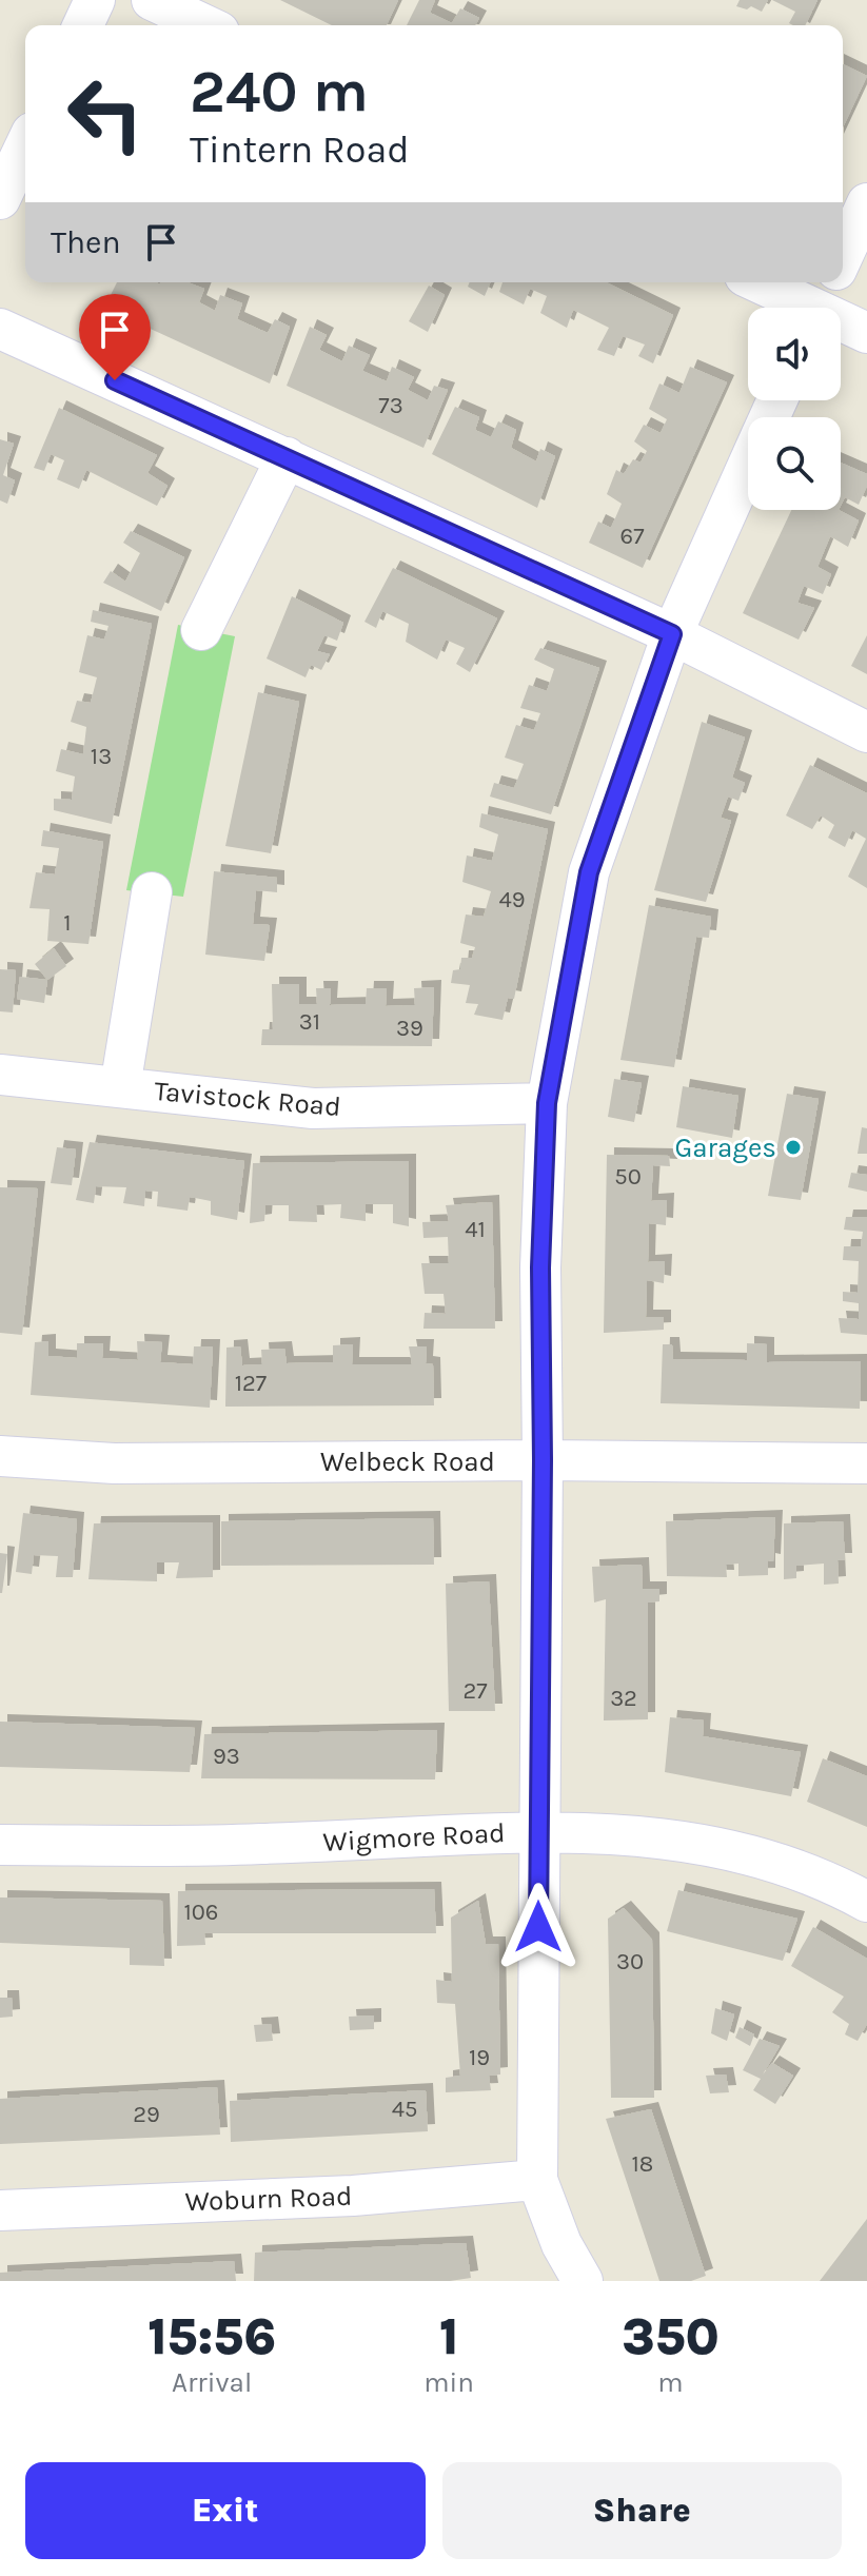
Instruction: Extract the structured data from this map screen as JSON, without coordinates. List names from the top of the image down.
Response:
{
  "streets": {
    "street": [
      "Tavistock Road",
      "Welbeck Road",
      "Wigmore Road",
      "Woburn Road"
    ]
  },
  "places": ["Garages"],
  "house_numbers": [
    "73",
    "67",
    "13",
    "49",
    "1",
    "31",
    "39",
    "50",
    "41",
    "127",
    "27",
    "32",
    "93",
    "106",
    "30",
    "19",
    "45",
    "29",
    "18"
  ],
  "page": {
    "turn": ["240 m", "Tintern Road"],
    "then": "Then",
    "eta": [
      "15:56",
      "Arrival",
      "1",
      "min",
      "350",
      "m"
    ],
    "buttons": ["Exit", "Share"]
  }
}
